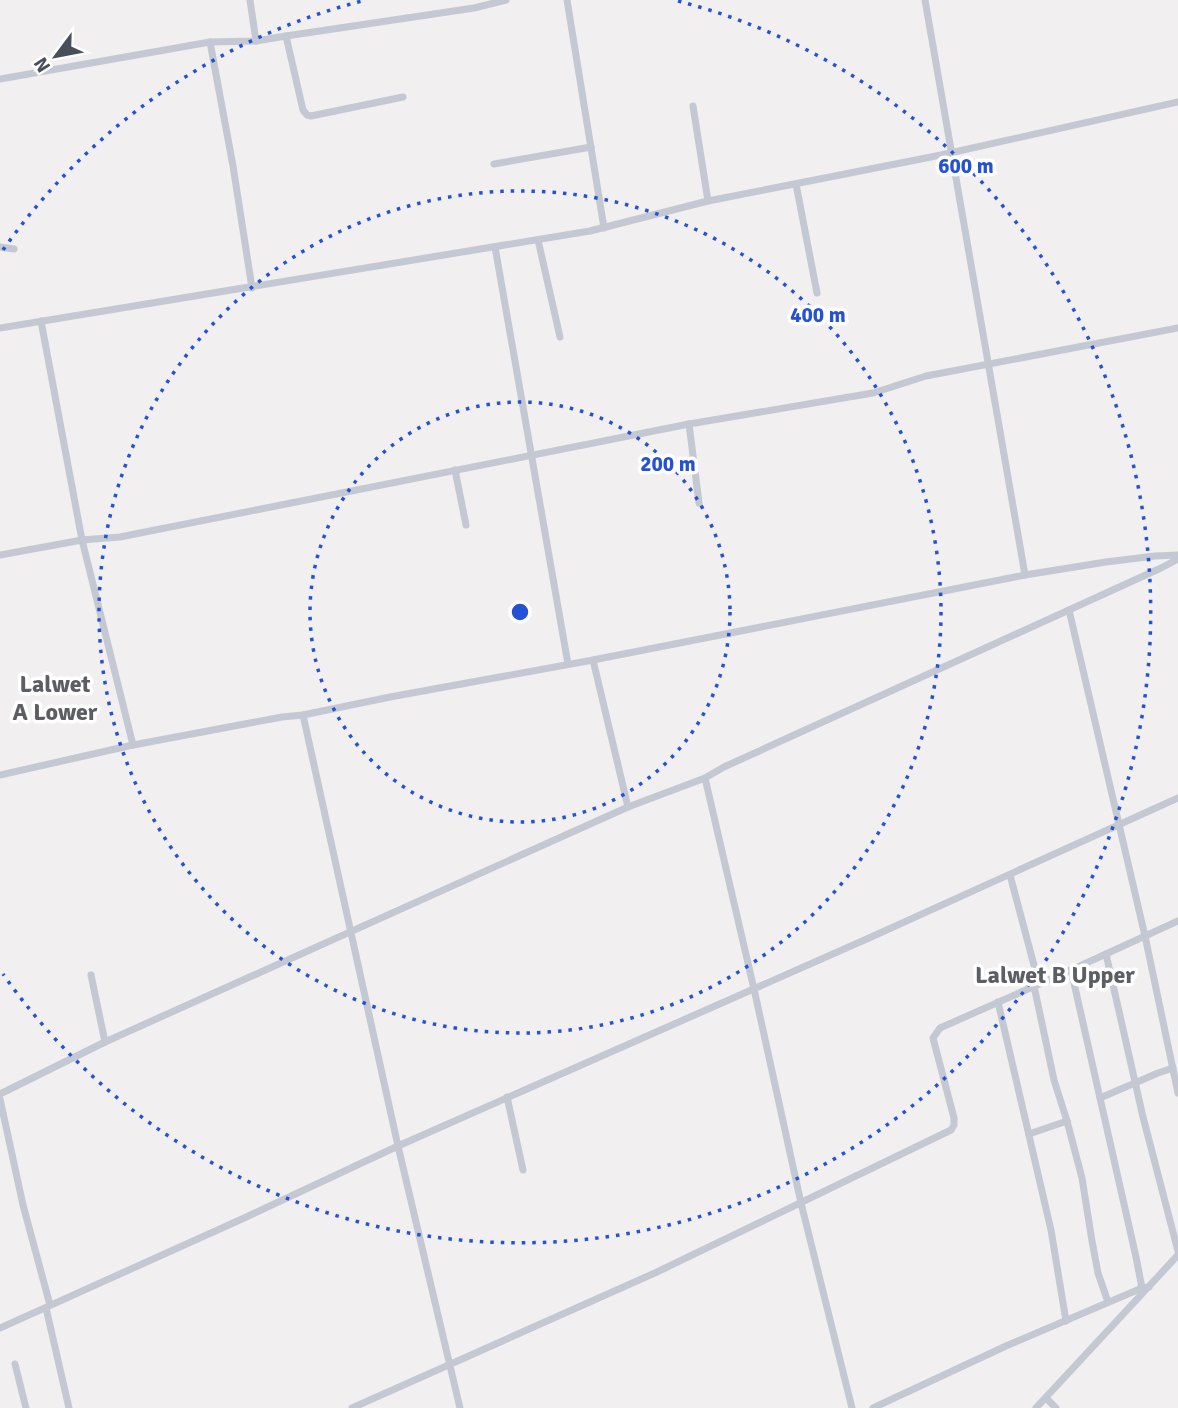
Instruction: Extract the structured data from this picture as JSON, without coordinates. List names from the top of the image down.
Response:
{
  "districts": ["Lalwet A Lower", "Lalwet B Upper"],
  "north": "bottom left",
  "rings": ["600 m", "400 m", "200 m"]
}
